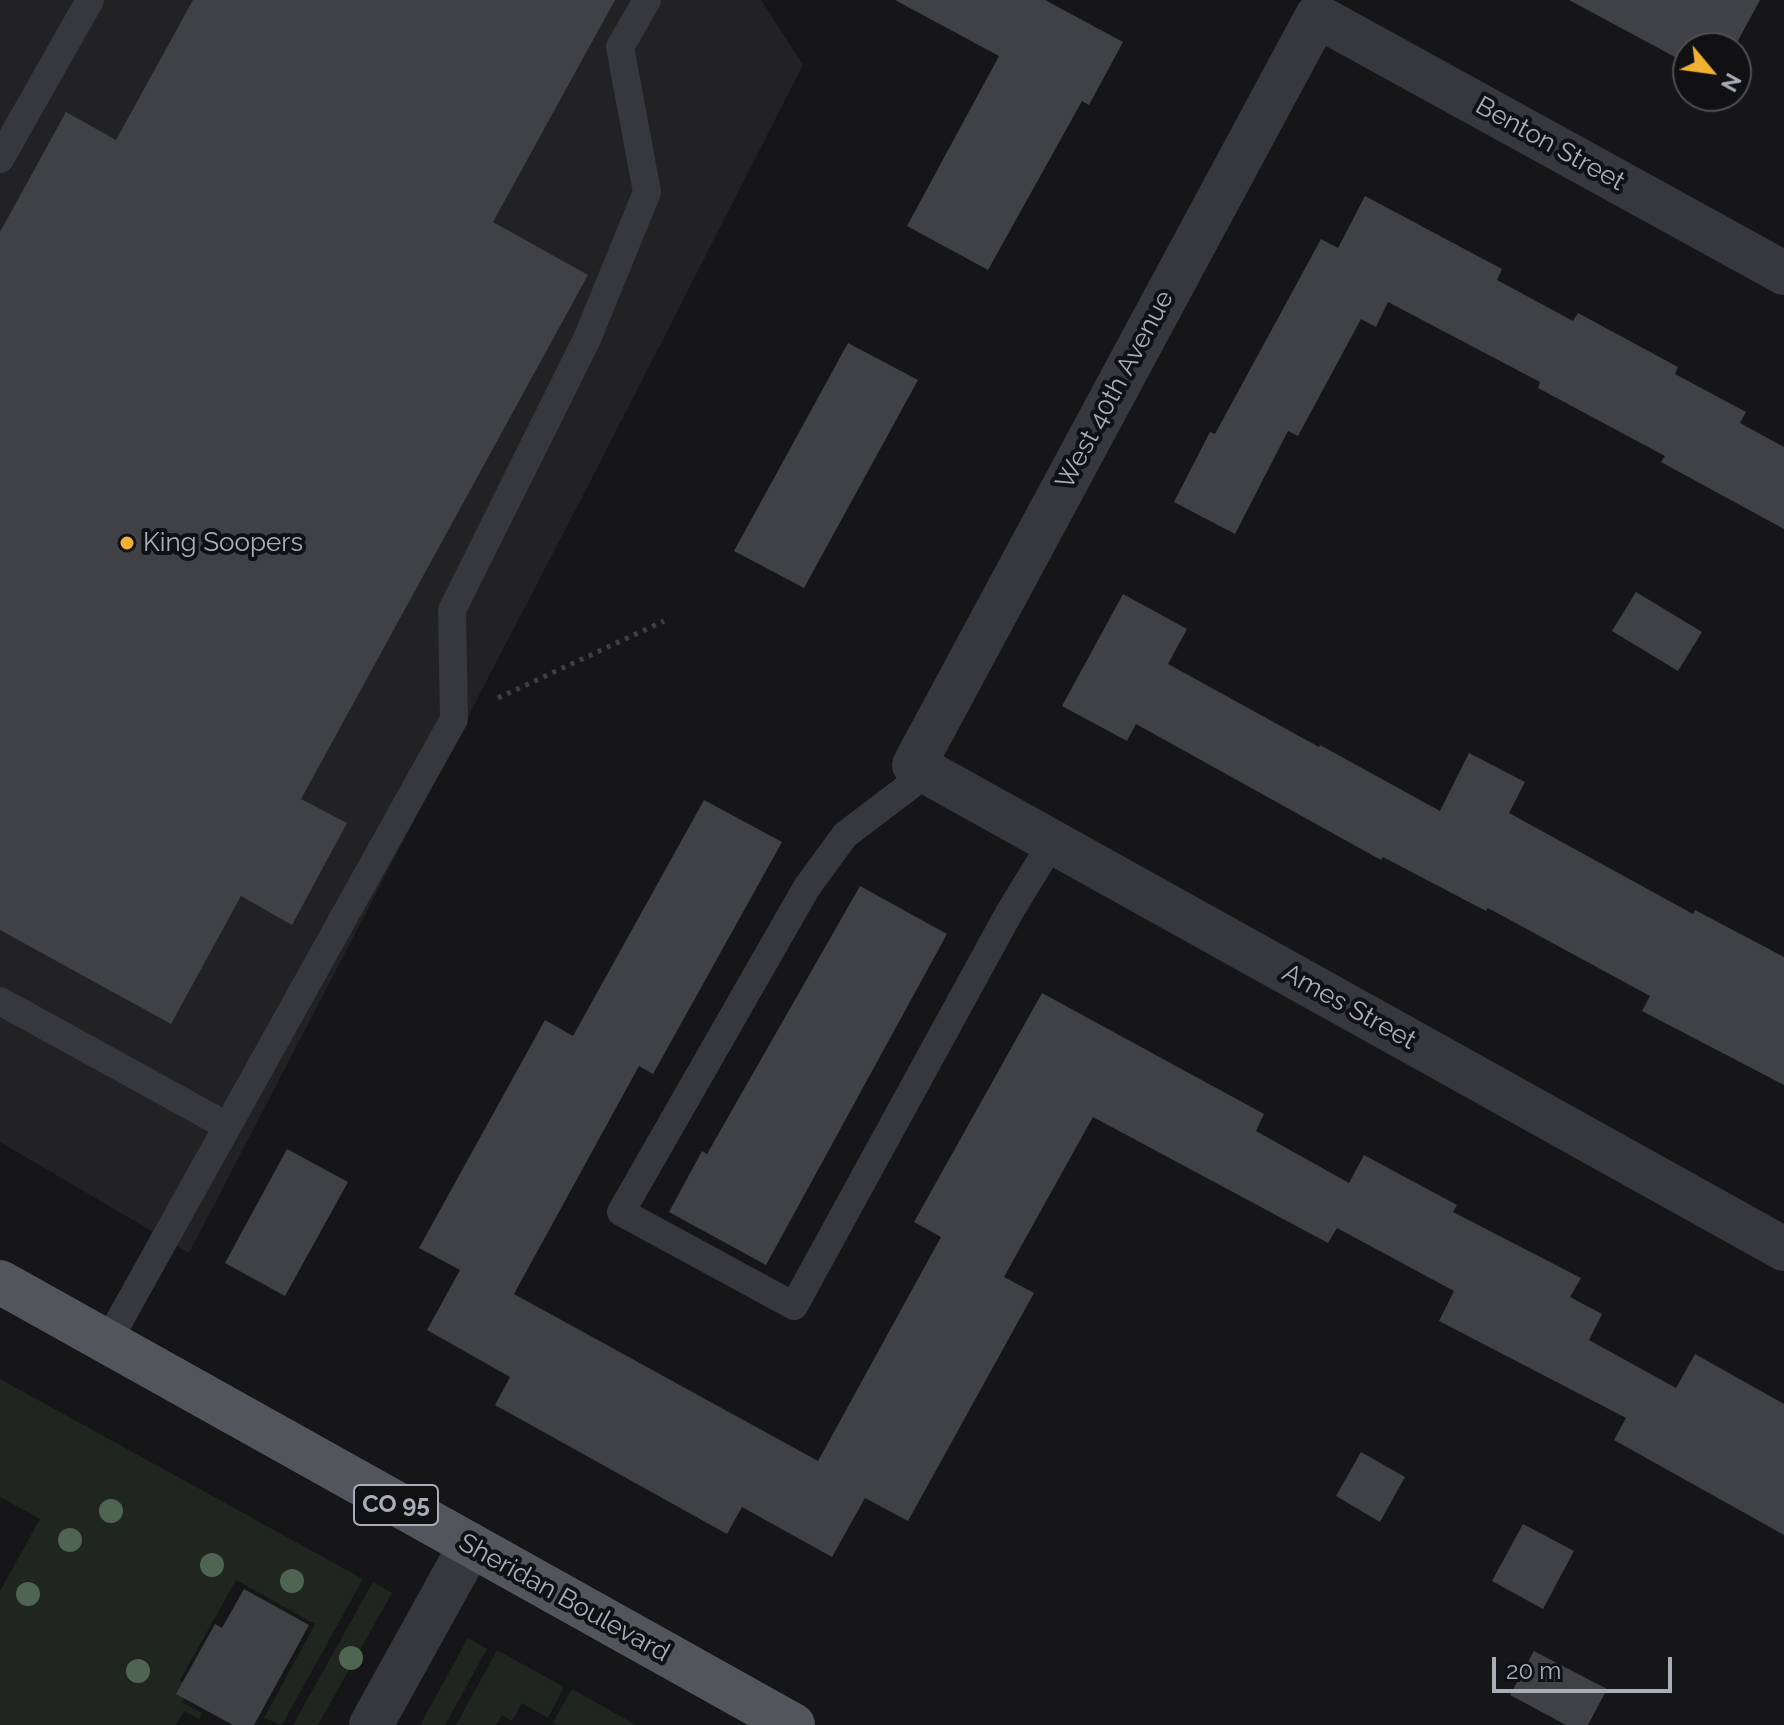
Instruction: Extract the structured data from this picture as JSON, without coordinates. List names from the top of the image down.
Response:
{
  "streets": {
    "main road": ["CO 95", "Sheridan Boulevard"],
    "street": ["Benton Street", "West 40th Avenue", "Ames Street"]
  },
  "crossings": [
    ["Benton Street", "West 40th Avenue"],
    ["West 40th Avenue", "Ames Street"]
  ],
  "places": ["King Soopers"],
  "scale_bar": "20 m",
  "north": "bottom right"
}
